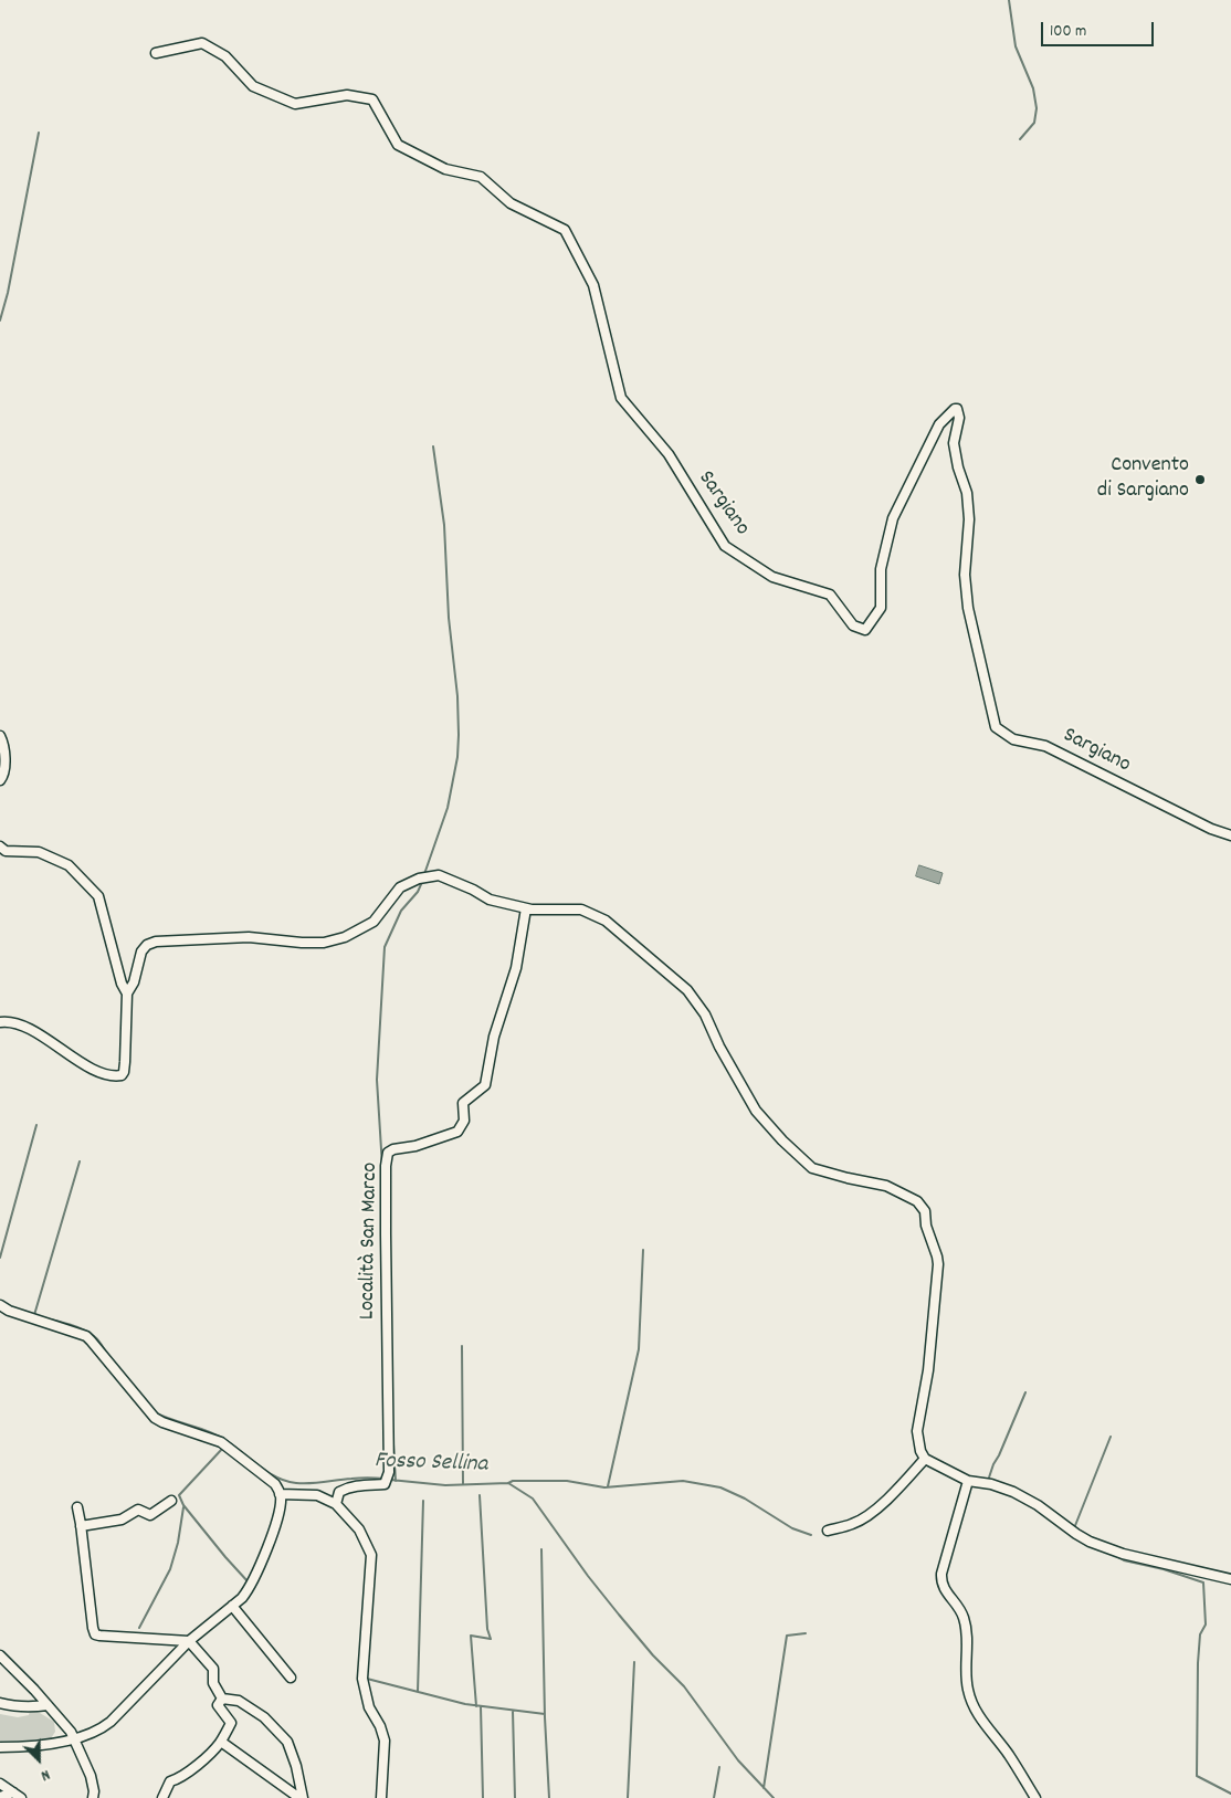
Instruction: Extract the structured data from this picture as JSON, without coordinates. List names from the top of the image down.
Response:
{
  "streets": {
    "street": ["Sargiano", "Località San Marco"]
  },
  "water": ["Fosso Sellina"],
  "places": ["Convento di Sargiano"],
  "scale_bar": "100 m",
  "north": "bottom right"
}
